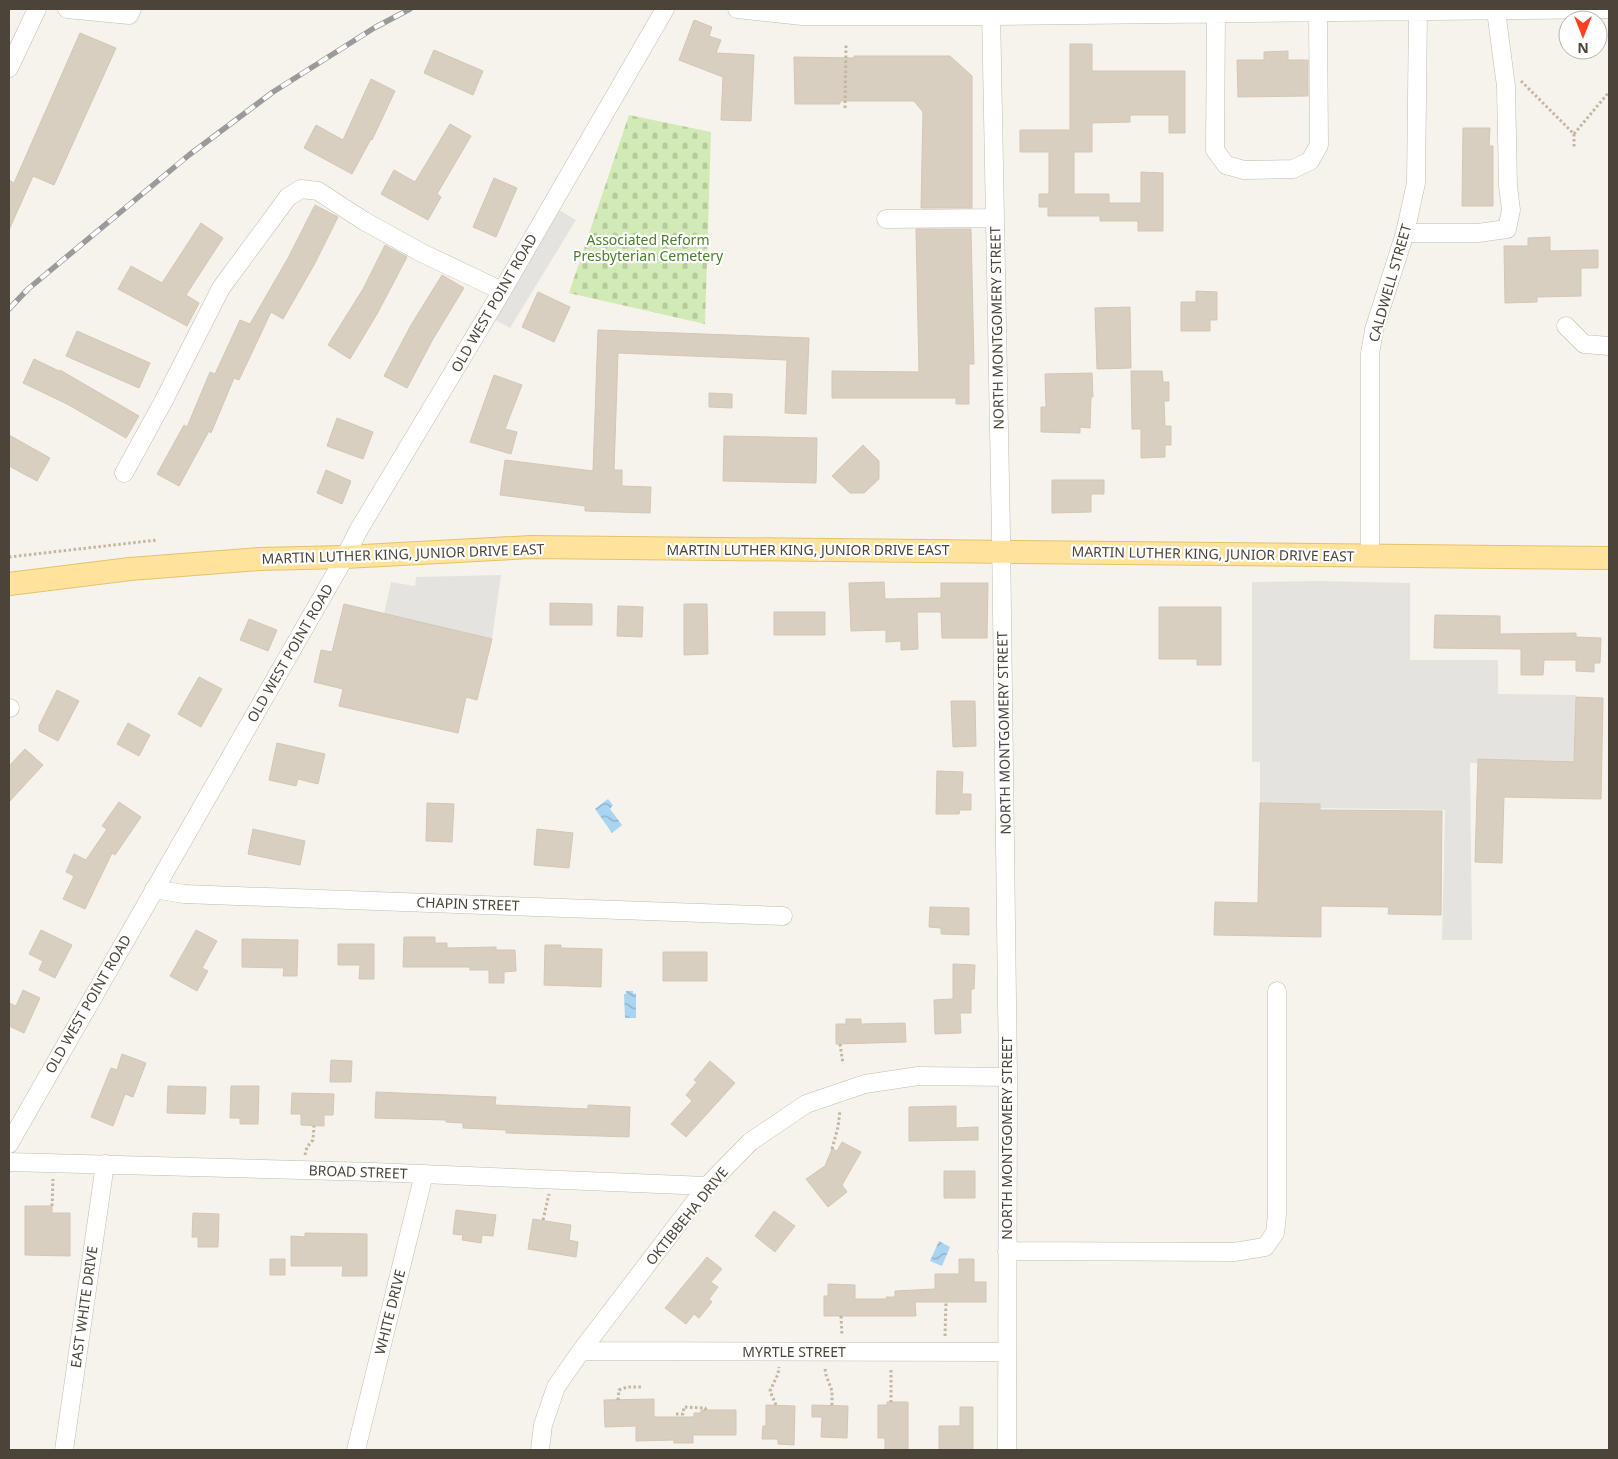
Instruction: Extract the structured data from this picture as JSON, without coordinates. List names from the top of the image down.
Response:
{
  "streets": {
    "main road": ["MARTIN LUTHER KING, JUNIOR DRIVE EAST"],
    "street": [
      "CALDWELL STREET",
      "OLD WEST POINT ROAD",
      "NORTH MONTGOMERY STREET",
      "CHAPIN STREET",
      "BROAD STREET",
      "OKTIBBEHA DRIVE",
      "EAST WHITE DRIVE",
      "WHITE DRIVE",
      "MYRTLE STREET"
    ]
  },
  "crossings": [
    ["CALDWELL STREET", "MARTIN LUTHER KING, JUNIOR DRIVE EAST"],
    ["OLD WEST POINT ROAD", "MARTIN LUTHER KING, JUNIOR DRIVE EAST"],
    ["OLD WEST POINT ROAD", "CHAPIN STREET"],
    ["NORTH MONTGOMERY STREET", "MARTIN LUTHER KING, JUNIOR DRIVE EAST"],
    ["NORTH MONTGOMERY STREET", "OKTIBBEHA DRIVE"],
    ["NORTH MONTGOMERY STREET", "MYRTLE STREET"],
    ["BROAD STREET", "OKTIBBEHA DRIVE"],
    ["BROAD STREET", "EAST WHITE DRIVE"],
    ["BROAD STREET", "WHITE DRIVE"],
    ["OKTIBBEHA DRIVE", "MYRTLE STREET"]
  ],
  "parks": ["Associated Reform Presbyterian Cemetery"],
  "north": "bottom"
}
